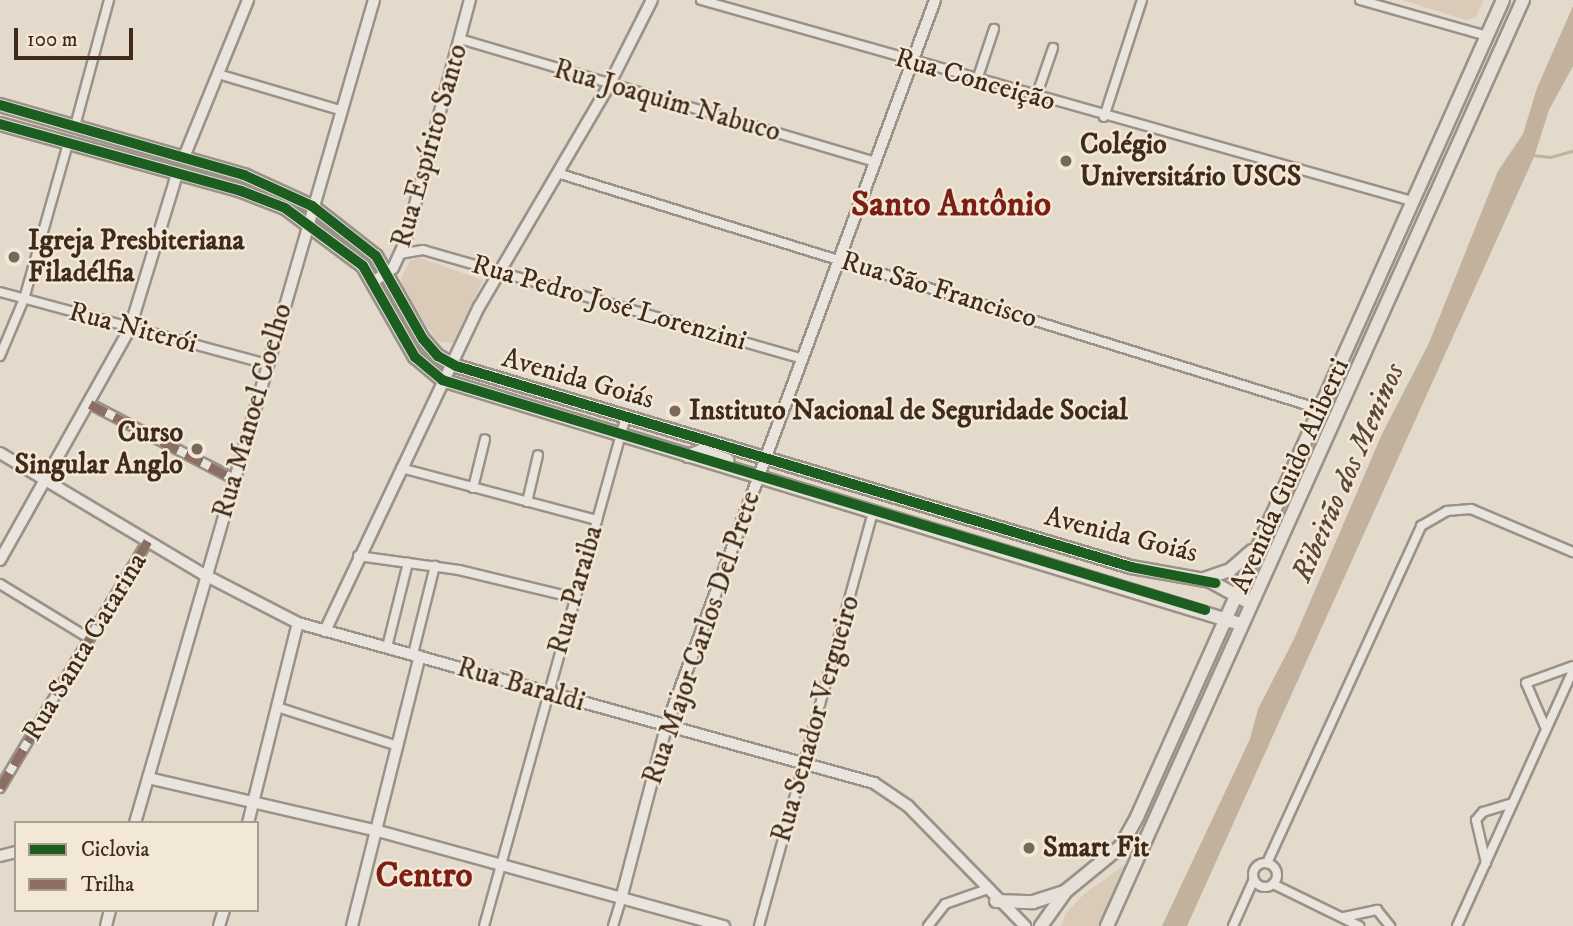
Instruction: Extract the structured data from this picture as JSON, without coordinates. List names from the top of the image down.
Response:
{
  "streets": {
    "main road": ["Avenida Goiás", "Avenida Guido Aliberti"],
    "street": [
      "Rua Conceição",
      "Rua Joaquim Nabuco",
      "Rua Espírito Santo",
      "Rua São Francisco",
      "Rua Pedro José Lorenzini",
      "Rua Niterói",
      "Rua Manoel Coelho",
      "Rua Paraiba",
      "Rua Major Carlos Del Prete",
      "Rua Santa Catarina",
      "Rua Baraldi",
      "Rua Senador Vergueiro"
    ]
  },
  "crossings": [
    ["Rua Conceição", "Avenida Guido Aliberti"],
    ["Rua Conceição", "Rua Major Carlos Del Prete"],
    ["Rua Joaquim Nabuco", "Rua Espírito Santo"],
    ["Rua Joaquim Nabuco", "Rua Major Carlos Del Prete"],
    ["Rua Espírito Santo", "Avenida Goiás"],
    ["Rua São Francisco", "Avenida Guido Aliberti"],
    ["Rua São Francisco", "Rua Major Carlos Del Prete"],
    ["Rua Pedro José Lorenzini", "Rua Major Carlos Del Prete"],
    ["Rua Niterói", "Rua Manoel Coelho"],
    ["Avenida Goiás", "Rua Manoel Coelho"],
    ["Avenida Goiás", "Avenida Guido Aliberti"],
    ["Avenida Goiás", "Rua Paraiba"],
    ["Avenida Goiás", "Rua Major Carlos Del Prete"],
    ["Avenida Goiás", "Rua Senador Vergueiro"],
    ["Rua Manoel Coelho", "Rua Baraldi"],
    ["Rua Paraiba", "Rua Baraldi"],
    ["Rua Major Carlos Del Prete", "Rua Baraldi"],
    ["Rua Santa Catarina", "Rua Baraldi"],
    ["Rua Baraldi", "Rua Senador Vergueiro"]
  ],
  "districts": ["Santo Antônio", "Centro"],
  "water": ["Ribeirão dos Meninos"],
  "places": [
    "Colégio Universitário USCS",
    "Igreja Presbiteriana Filadélfia",
    "Instituto Nacional de Seguridade Social",
    "Curso Singular Anglo",
    "Smart Fit"
  ],
  "legend": ["Ciclovia", "Trilha"],
  "scale_bar": "100 m"
}
